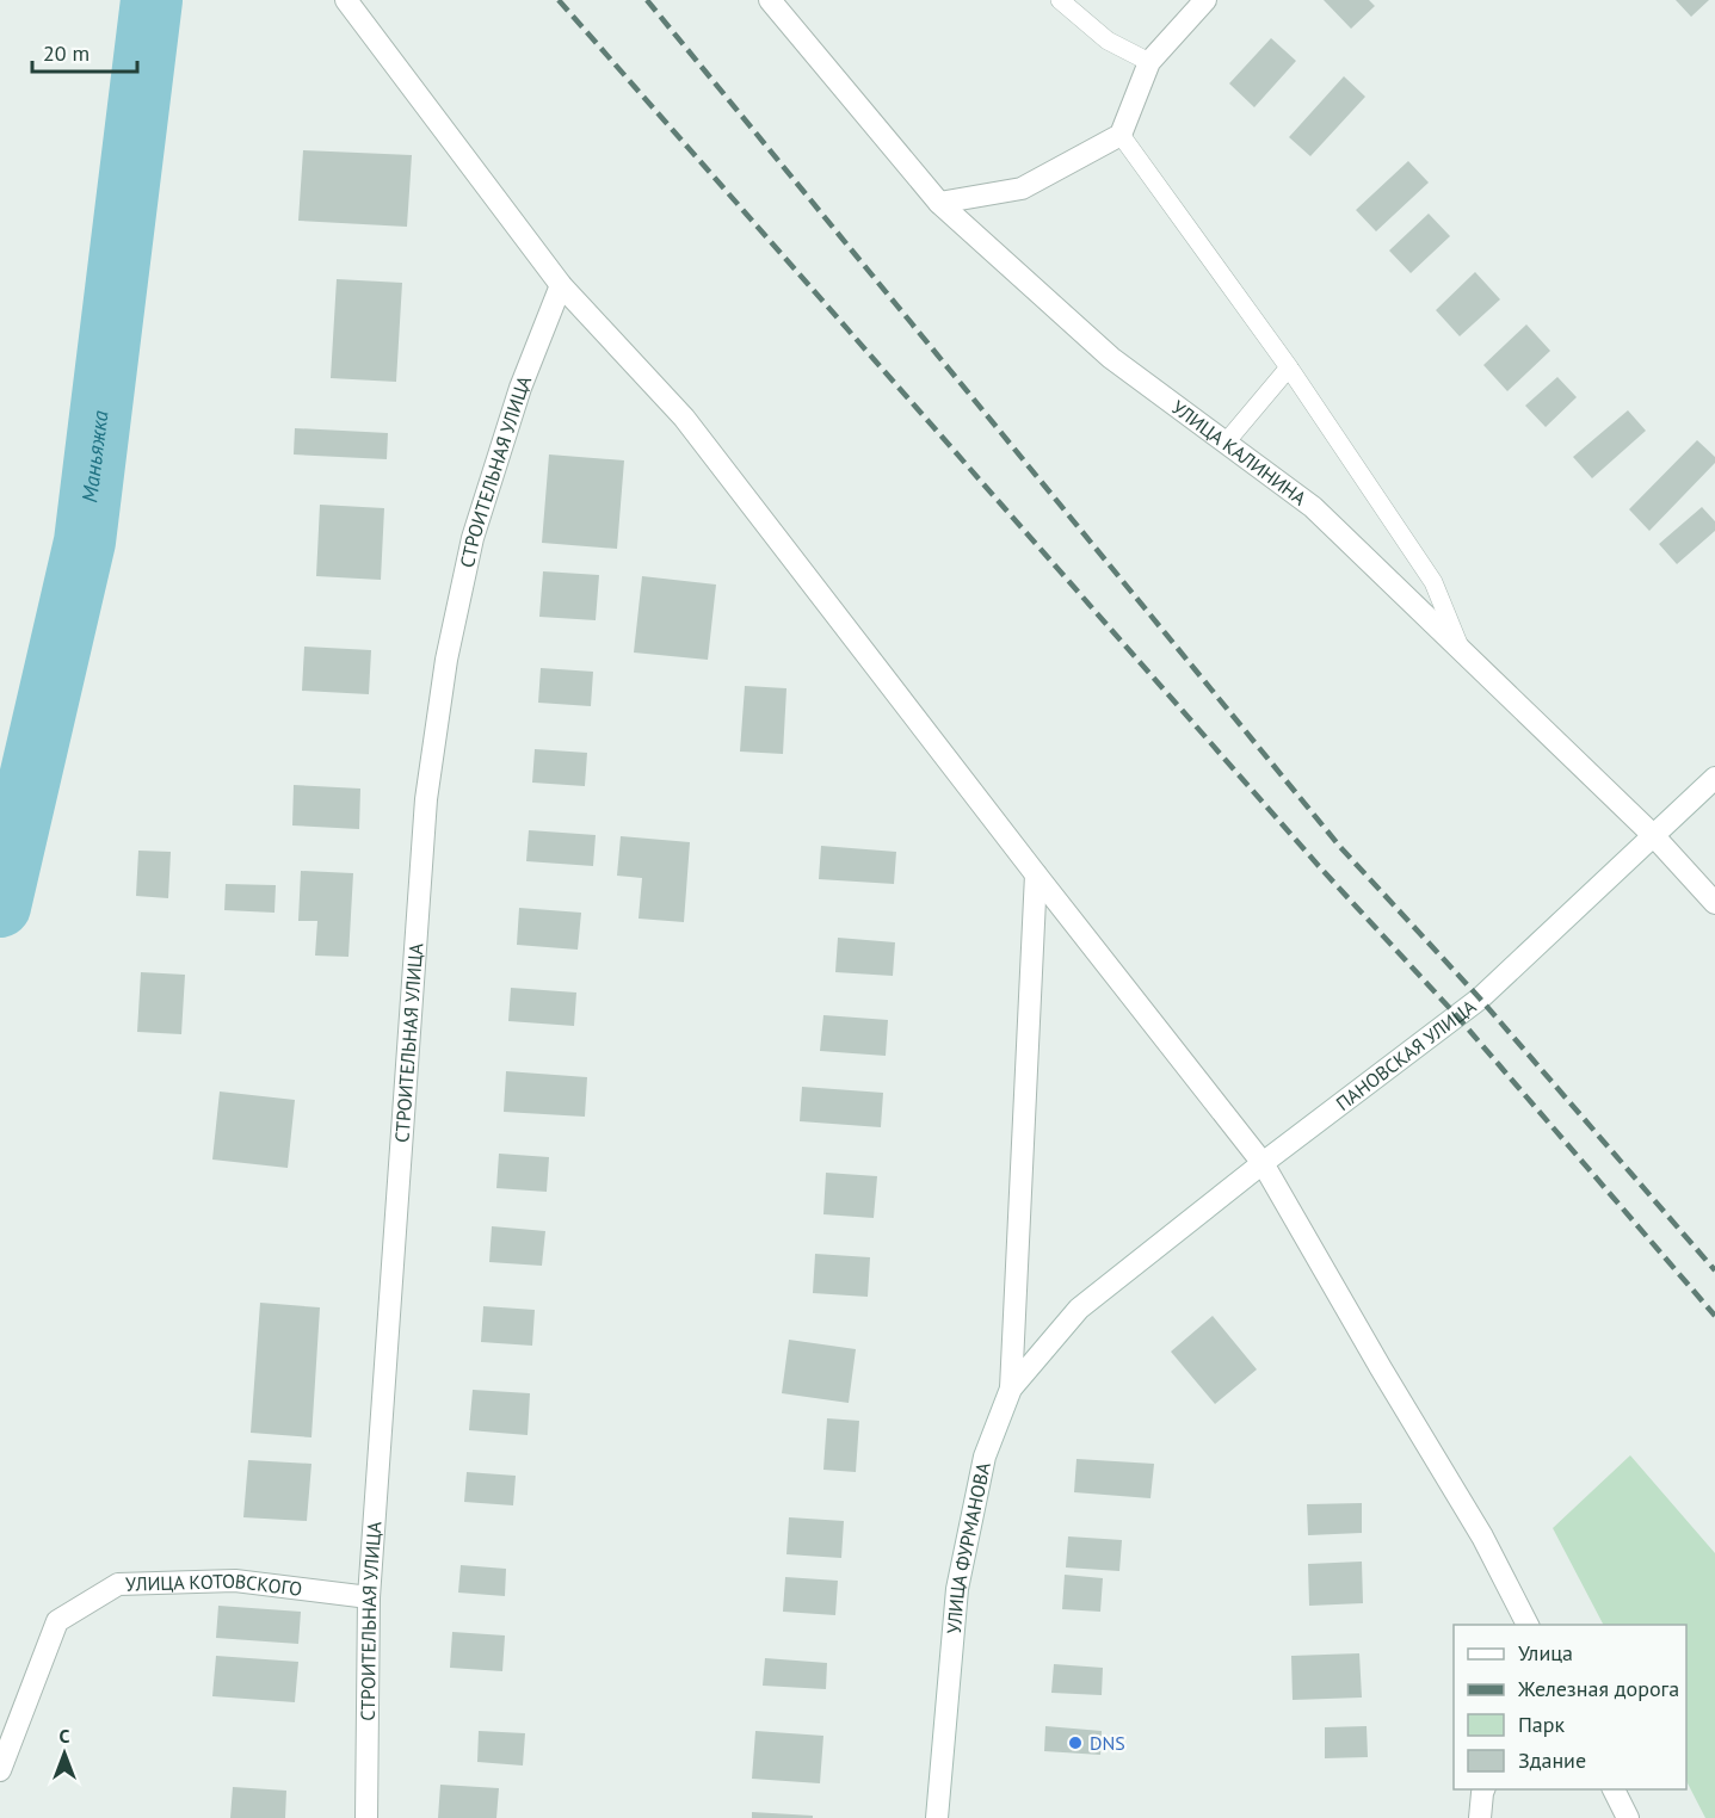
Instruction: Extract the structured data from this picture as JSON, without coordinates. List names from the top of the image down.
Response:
{
  "streets": {
    "street": [
      "УЛИЦА КАЛИНИНА",
      "СТРОИТЕЛЬНАЯ УЛИЦА",
      "ПАНОВСКАЯ УЛИЦА",
      "УЛИЦА ФУРМАНОВА",
      "УЛИЦА КОТОВСКОГО"
    ]
  },
  "crossings": [
    ["УЛИЦА КАЛИНИНА", "ПАНОВСКАЯ УЛИЦА"],
    ["СТРОИТЕЛЬНАЯ УЛИЦА", "УЛИЦА КОТОВСКОГО"],
    ["ПАНОВСКАЯ УЛИЦА", "УЛИЦА ФУРМАНОВА"]
  ],
  "water": ["Маньяжка"],
  "places": ["DNS"],
  "legend": [
    "Улица",
    "Железная дорога",
    "Парк",
    "Здание"
  ],
  "scale_bar": "20 m",
  "north": "top"
}
